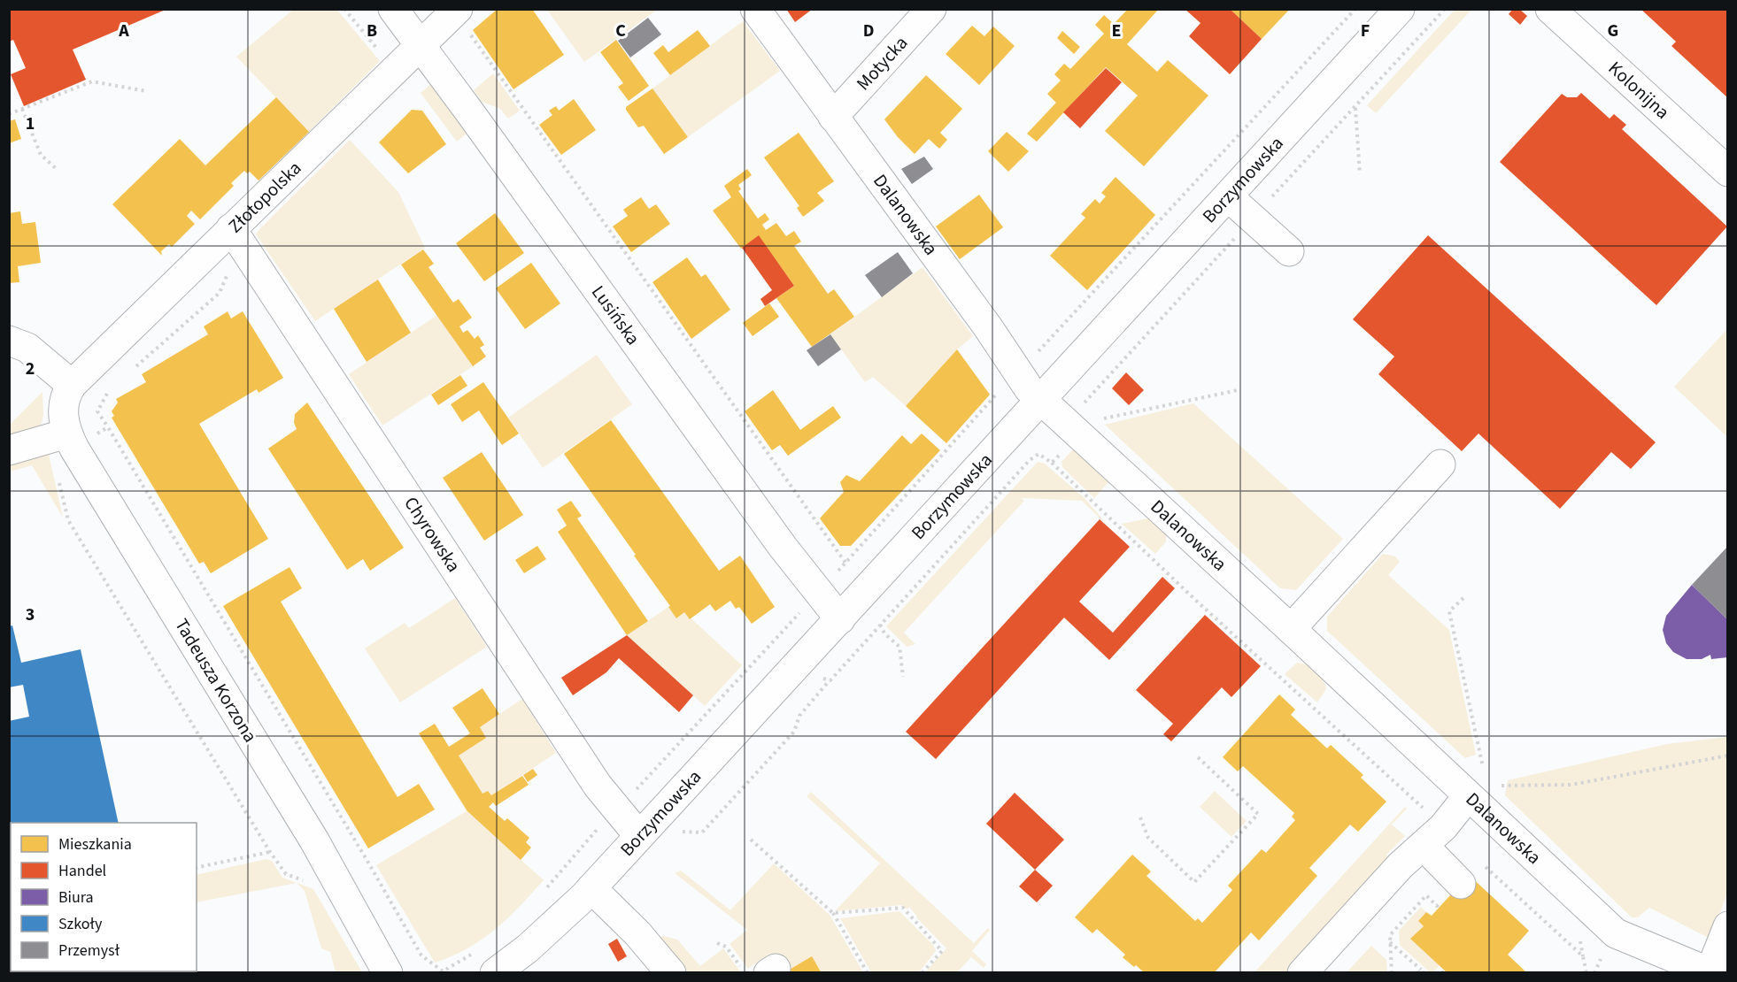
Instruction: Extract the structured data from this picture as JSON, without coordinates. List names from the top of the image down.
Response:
{
  "streets": {
    "street": [
      "Motycka",
      "Kolonijna",
      "Borzymowska",
      "Złotopolska",
      "Dalanowska",
      "Lusińska",
      "Chyrowska",
      "Tadeusza Korzona"
    ]
  },
  "crossings": [
    ["Motycka", "Dalanowska"],
    ["Borzymowska", "Dalanowska"],
    ["Borzymowska", "Lusińska"],
    ["Borzymowska", "Chyrowska"],
    ["Złotopolska", "Lusińska"],
    ["Złotopolska", "Chyrowska"],
    ["Złotopolska", "Tadeusza Korzona"]
  ],
  "legend": [
    "Mieszkania",
    "Handel",
    "Biura",
    "Szkoły",
    "Przemysł"
  ],
  "grid": {
    "columns": [
      "A",
      "B",
      "C",
      "D",
      "E",
      "F",
      "G"
    ],
    "rows": ["1", "2", "3"]
  }
}
